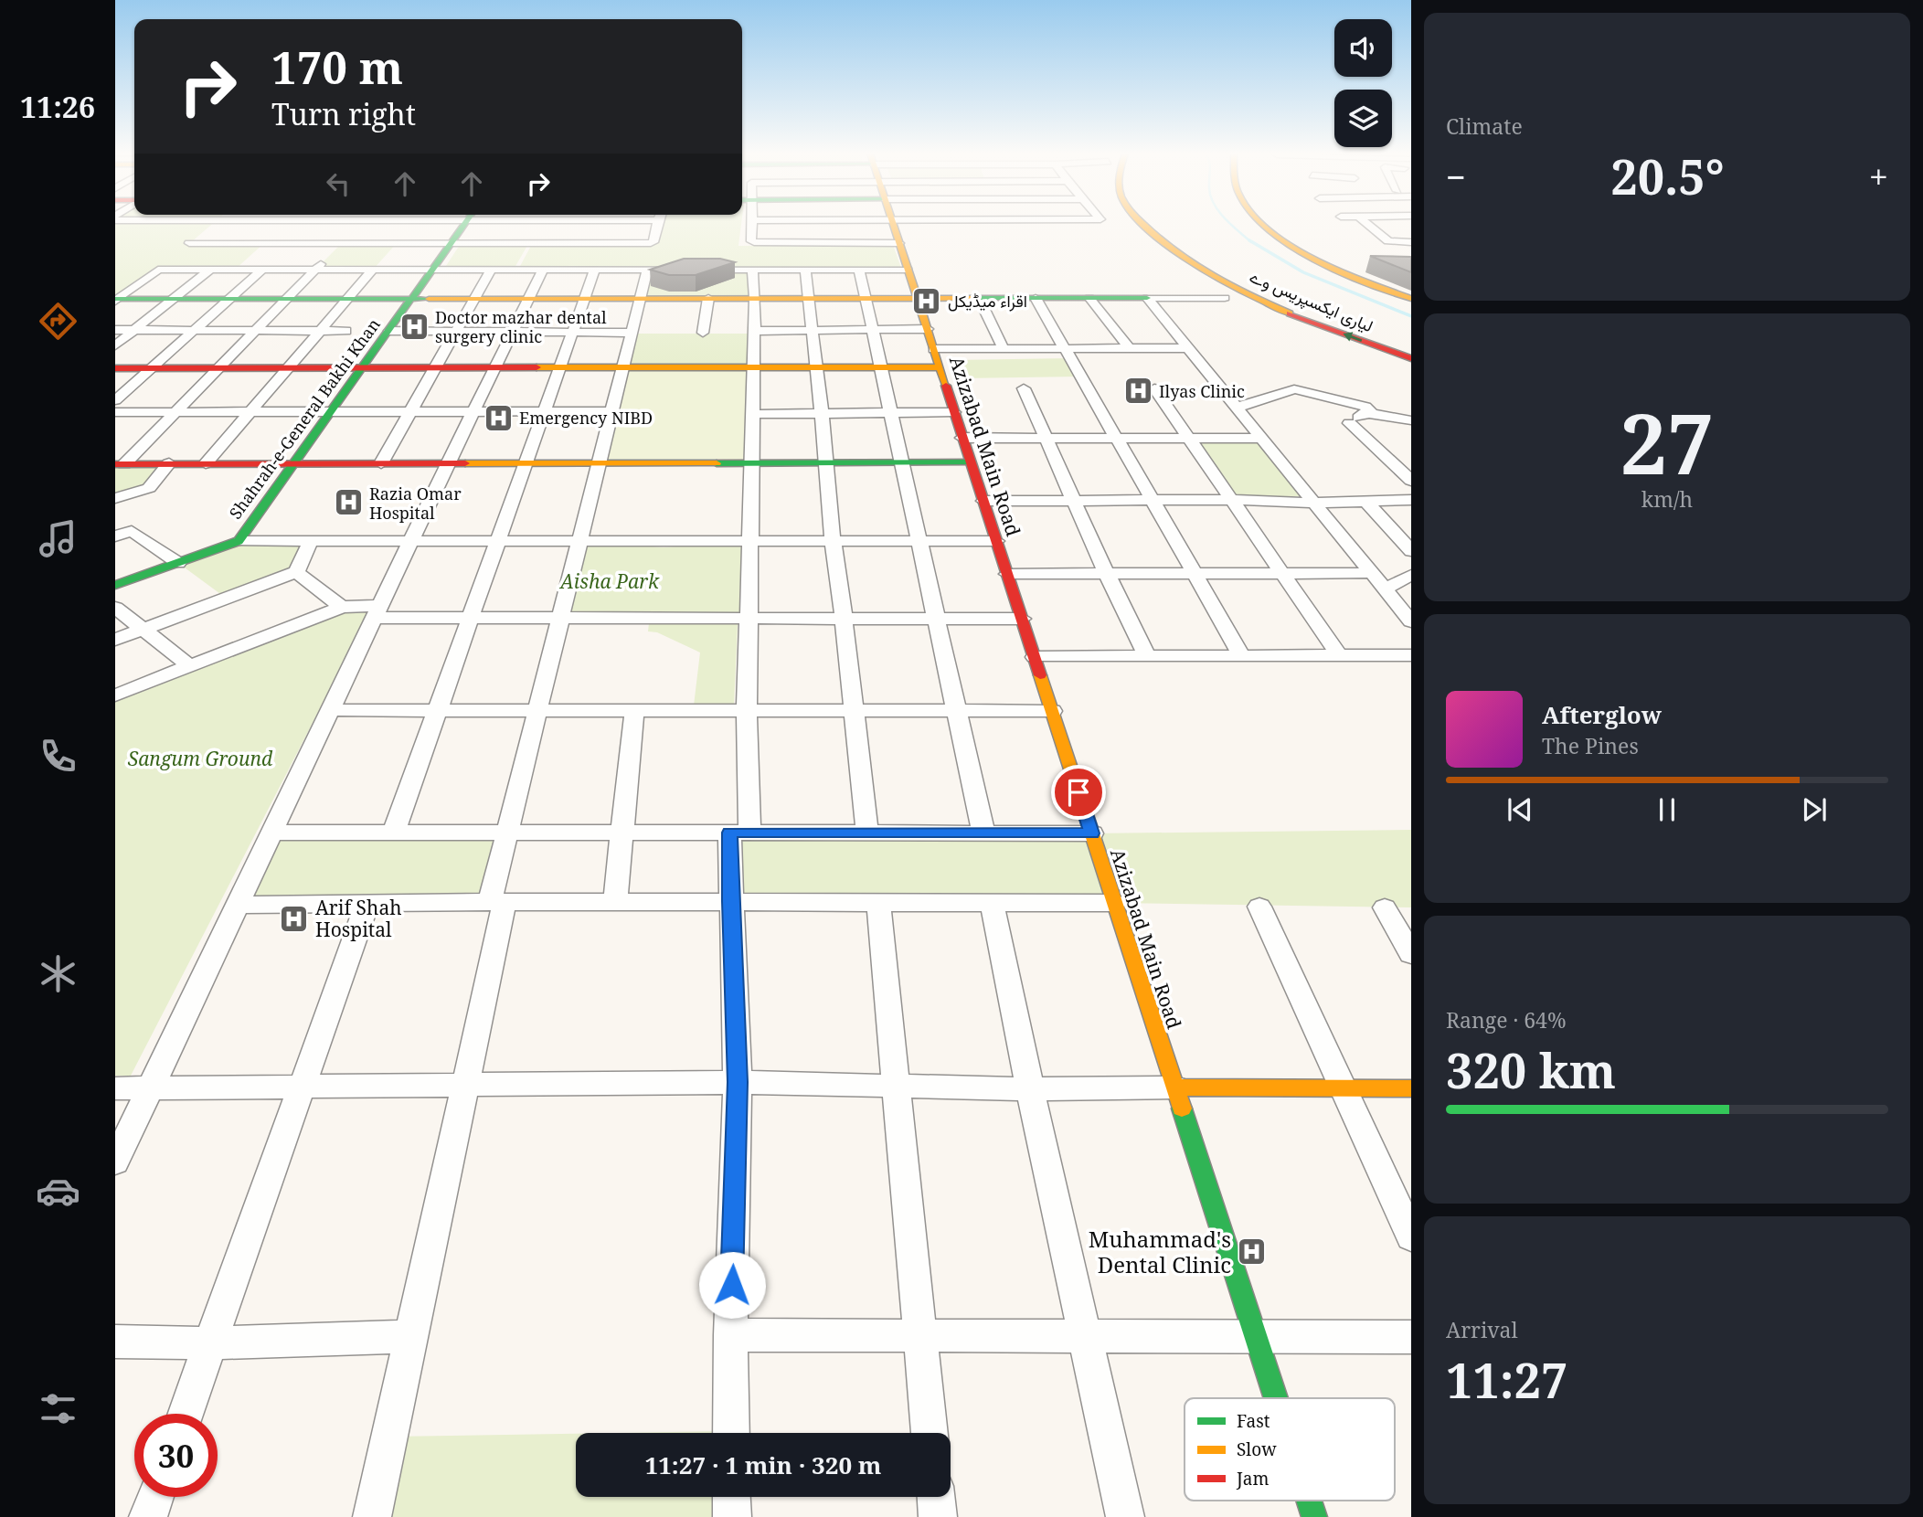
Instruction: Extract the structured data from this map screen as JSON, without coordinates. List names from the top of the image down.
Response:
{
  "streets": {
    "main road": ["لیاری ایکسپریس وے", "Shahrah-e-General Bakhi Khan", "Azizabad Main Road"]
  },
  "parks": ["Aisha Park", "Sangum Ground"],
  "places": {
    "hospital": [
      "اقراء میڈیکل",
      "Doctor mazhar dental surgery clinic",
      "Ilyas Clinic",
      "Emergency NIBD",
      "Razia Omar Hospital",
      "Arif Shah Hospital",
      "Muhammad's Dental Clinic"
    ]
  },
  "legend": ["Fast", "Slow", "Jam"],
  "page": {
    "tabs": "11:26",
    "tile": [
      "Climate",
      ["27", "km/h"],
      ["Range · 64%", "320 km"],
      ["Arrival", "11:27"]
    ],
    "turn": ["170 m", "Turn right"],
    "heat": ["−", "20.5°", "+"],
    "song": ["Afterglow", "The Pines"],
    "limit": "30",
    "trip": "11:27 · 1 min · 320 m"
  }
}
